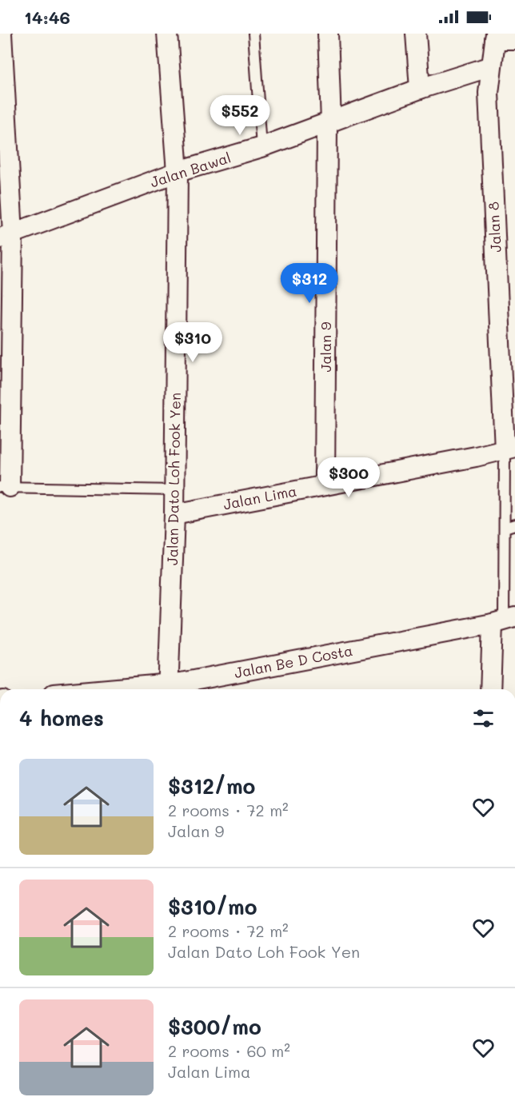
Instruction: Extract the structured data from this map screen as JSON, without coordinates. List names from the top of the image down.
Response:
{
  "streets": {
    "street": [
      "Jalan Bawal",
      "Jalan 8",
      "Jalan 9",
      "Jalan Dato Loh Fook Yen",
      "Jalan Lima",
      "Jalan Be D Costa"
    ]
  },
  "crossings": [
    ["Jalan Bawal", "Jalan 8"],
    ["Jalan Bawal", "Jalan 9"],
    ["Jalan Bawal", "Jalan Dato Loh Fook Yen"],
    ["Jalan 8", "Jalan Lima"],
    ["Jalan 9", "Jalan Lima"],
    ["Jalan Dato Loh Fook Yen", "Jalan Lima"],
    ["Jalan Dato Loh Fook Yen", "Jalan Be D Costa"]
  ],
  "page": {
    "status": "14:46",
    "price": [
      "$552",
      "$312",
      "$310",
      "$300"
    ],
    "heading": "4 homes",
    "list": [
      {
        "name": "$312/mo",
        "note": "2 rooms · 72 m² · Jalan 9"
      },
      {
        "name": "$310/mo",
        "note": "2 rooms · 72 m² · Jalan Dato Loh Fook Yen"
      },
      {
        "name": "$300/mo",
        "note": "2 rooms · 60 m² · Jalan Lima"
      }
    ]
  }
}
